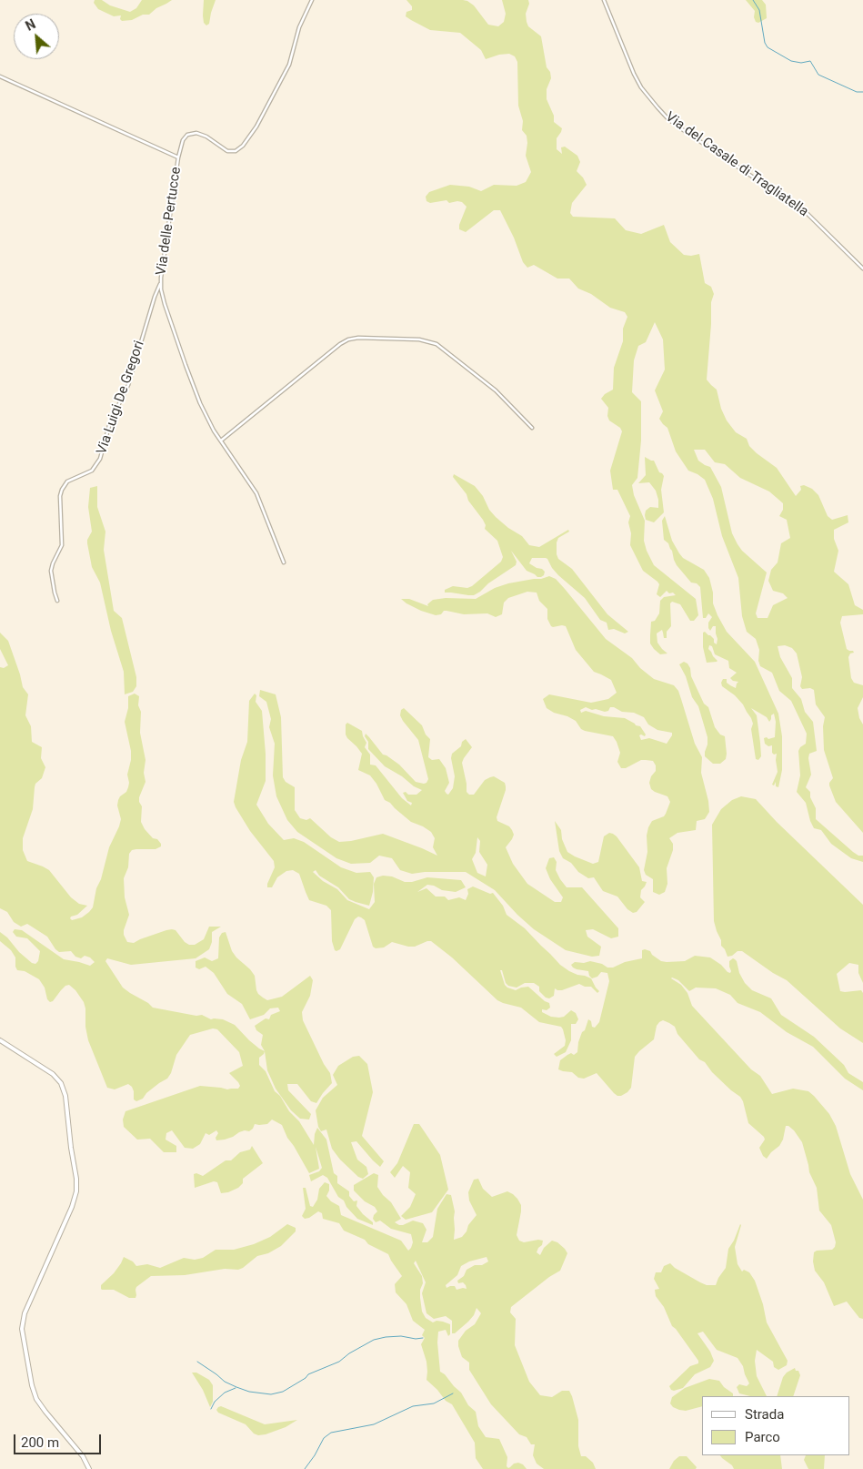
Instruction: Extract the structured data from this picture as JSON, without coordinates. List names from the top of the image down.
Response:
{
  "streets": {
    "street": ["Via del Casale di Tragliatella", "Via delle Pertucce", "Via Luigi De Gregori"]
  },
  "crossings": [
    ["Via delle Pertucce", "Via Luigi De Gregori"]
  ],
  "legend": ["Strada", "Parco"],
  "scale_bar": "200 m",
  "north": "top left"
}
